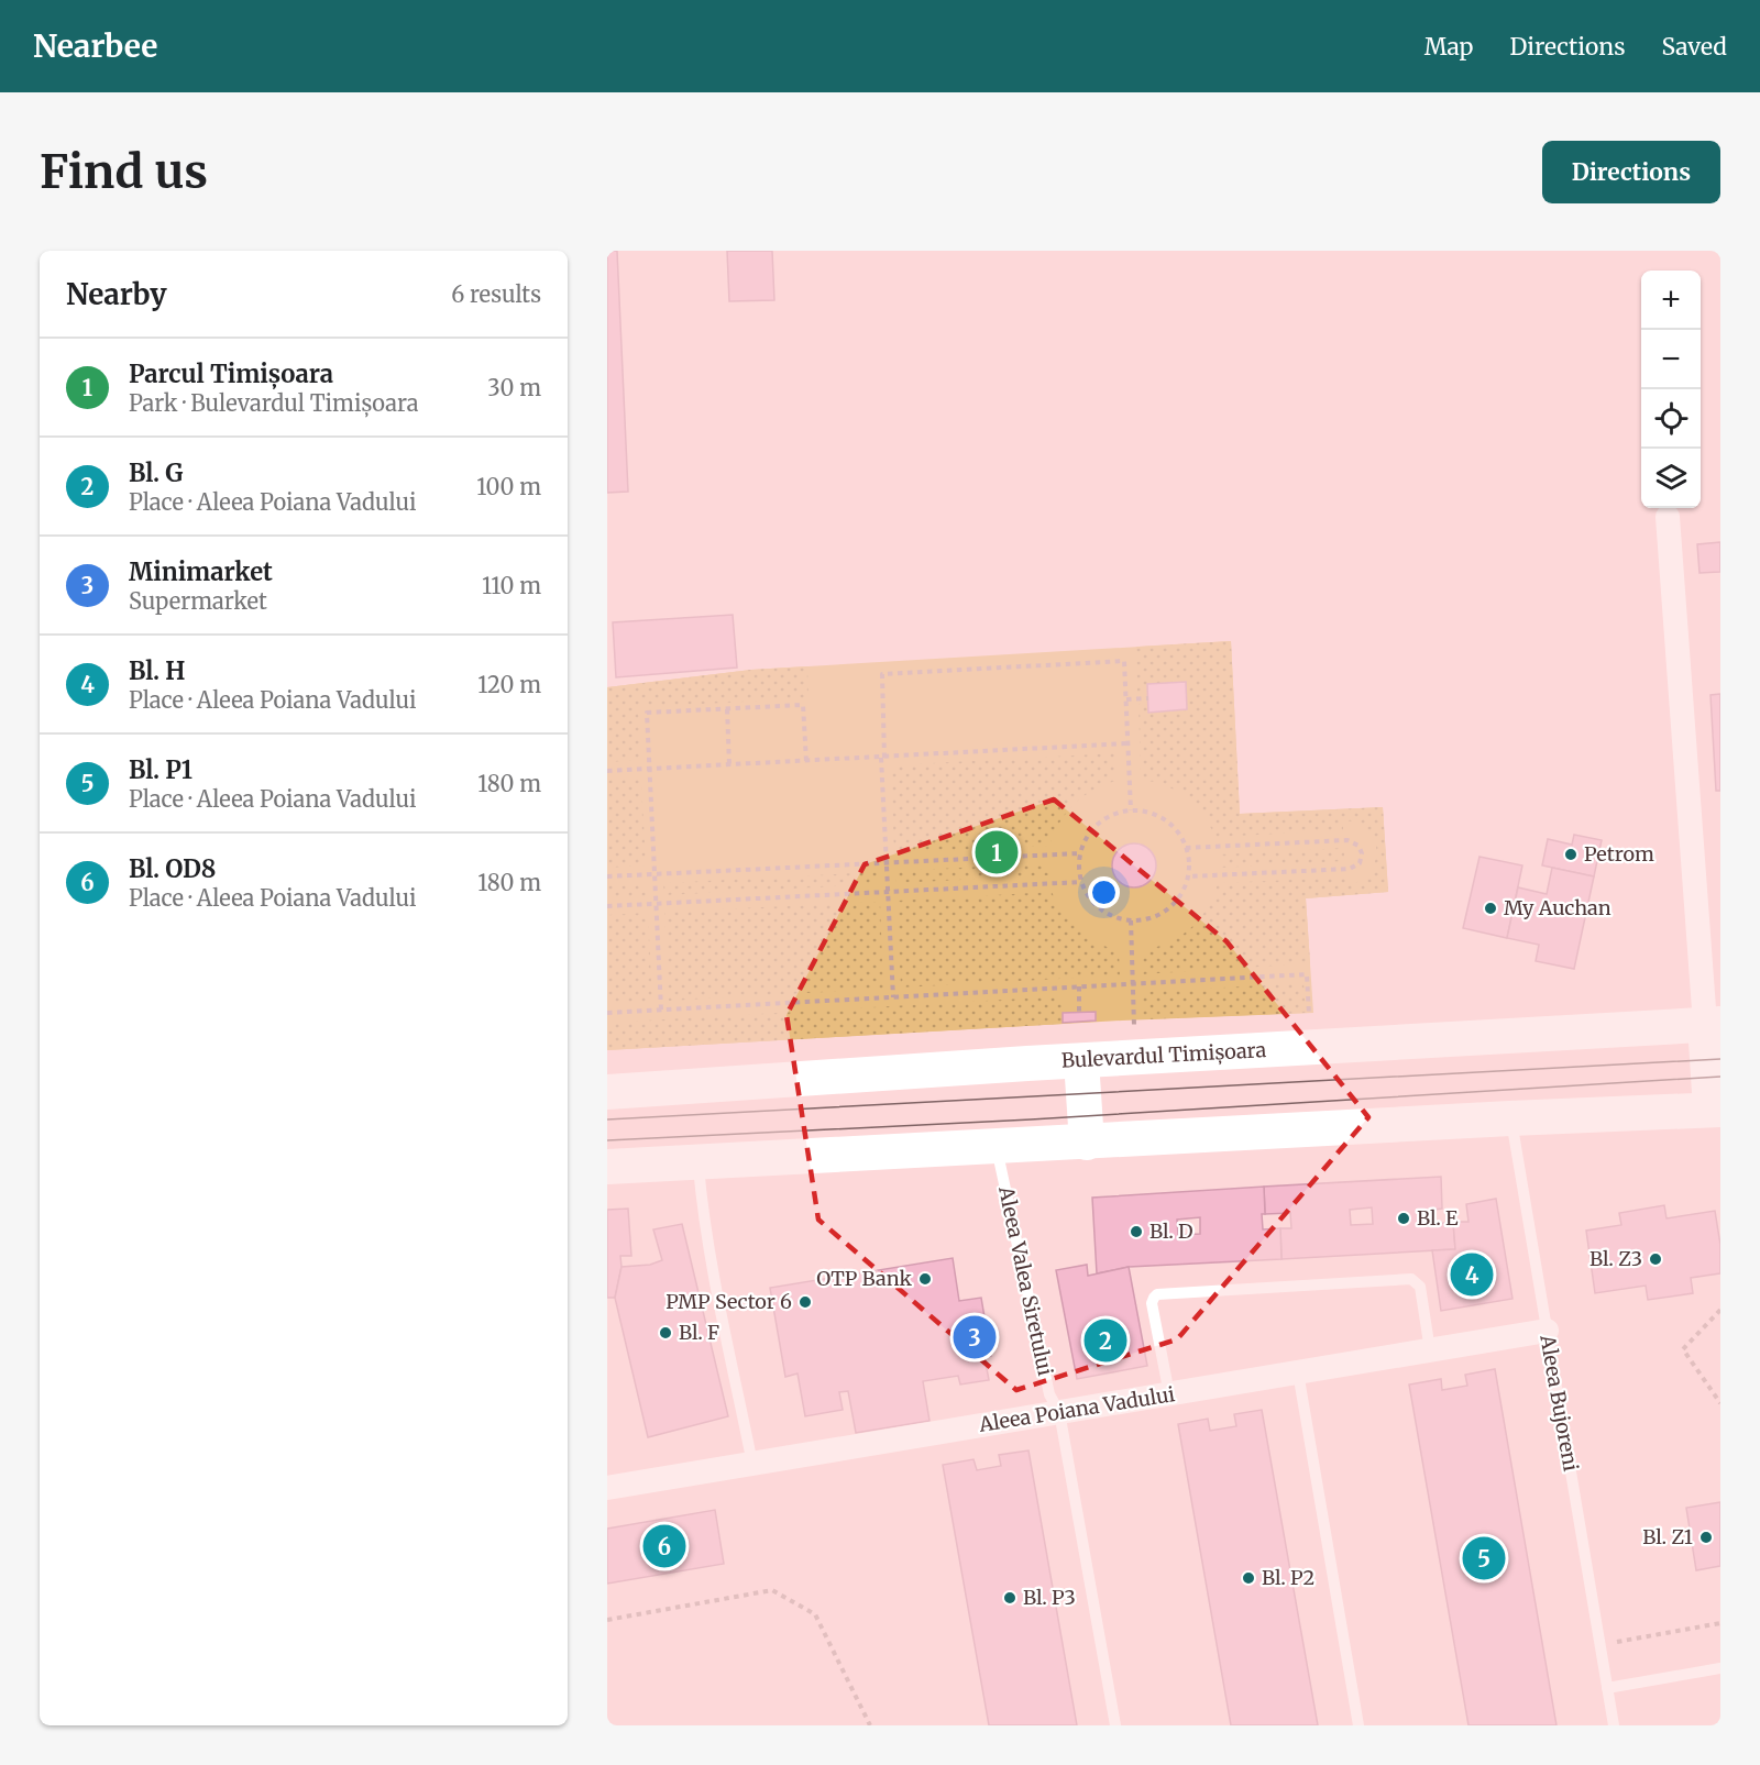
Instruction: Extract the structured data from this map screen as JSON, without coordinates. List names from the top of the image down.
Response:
{
  "streets": {
    "main road": ["Bulevardul Timișoara"],
    "street": ["Aleea Poiana Vadului"],
    "lane": ["Aleea Valea Siretului", "Aleea Bujoreni"]
  },
  "crossings": [
    ["Aleea Valea Siretului", "Aleea Poiana Vadului"],
    ["Aleea Bujoreni", "Aleea Poiana Vadului"]
  ],
  "places": [
    "Petrom",
    "My Auchan",
    "Bl. E",
    "Bl. D",
    "Bl. Z3",
    "OTP Bank",
    "PMP Sector 6",
    "Bl. F",
    "Bl. Z1",
    "Bl. P2",
    "Bl. P3"
  ],
  "page": {
    "header": "Nearbee",
    "nav": ["Map", "Directions", "Saved"],
    "buttons": "Directions",
    "title": "Find us",
    "heading": ["Nearby", "6 results"],
    "map_buttons": ["+", "−"],
    "list": [
      {
        "mark": "1",
        "name": "Parcul Timișoara",
        "note": "Park · Bulevardul Timișoara",
        "value": "30 m"
      },
      {
        "mark": "2",
        "name": "Bl. G",
        "note": "Place · Aleea Poiana Vadului",
        "value": "100 m"
      },
      {
        "mark": "3",
        "name": "Minimarket",
        "note": "Supermarket",
        "value": "110 m"
      },
      {
        "mark": "4",
        "name": "Bl. H",
        "note": "Place · Aleea Poiana Vadului",
        "value": "120 m"
      },
      {
        "mark": "5",
        "name": "Bl. P1",
        "note": "Place · Aleea Poiana Vadului",
        "value": "180 m"
      },
      {
        "mark": "6",
        "name": "Bl. OD8",
        "note": "Place · Aleea Poiana Vadului",
        "value": "180 m"
      }
    ],
    "pins": [
      "1",
      "4",
      "3",
      "2",
      "6",
      "5"
    ]
  }
}
